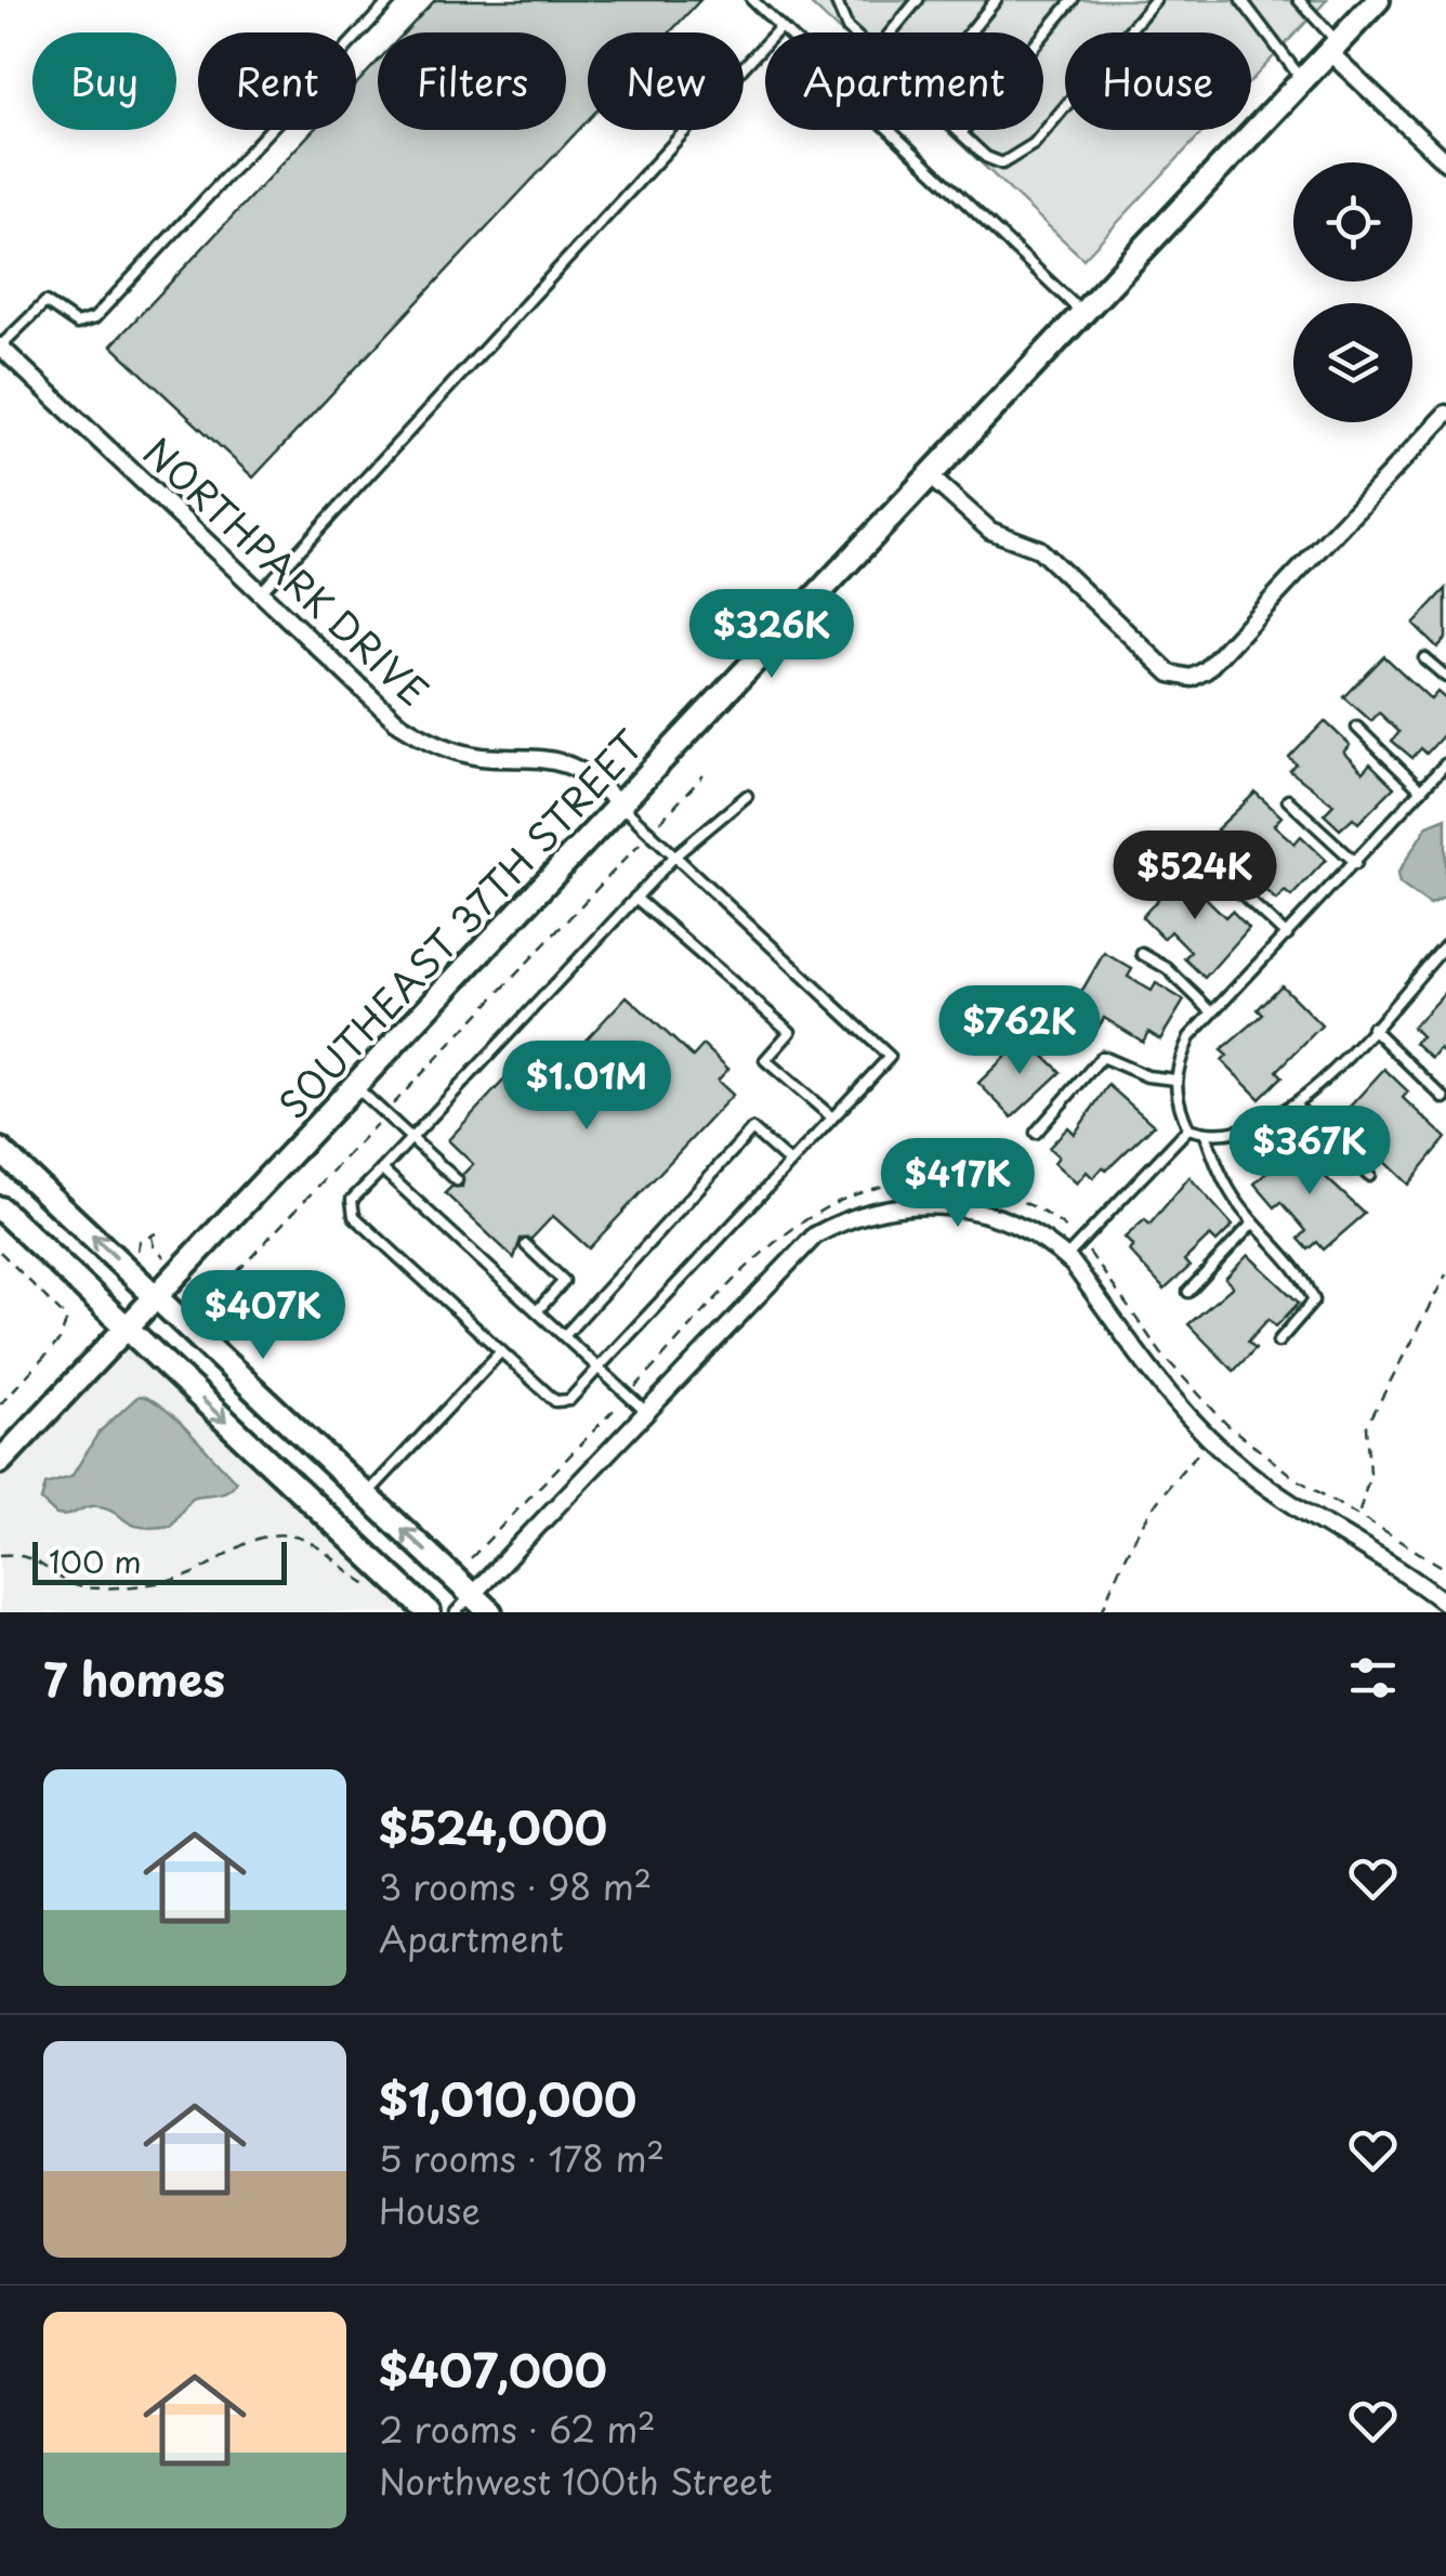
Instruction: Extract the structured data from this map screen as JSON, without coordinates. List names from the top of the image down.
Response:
{
  "streets": {
    "street": ["NORTHPARK DRIVE", "SOUTHEAST 37TH STREET"]
  },
  "crossings": [
    ["NORTHPARK DRIVE", "SOUTHEAST 37TH STREET"]
  ],
  "scale_bar": "100 m",
  "page": {
    "chip": [
      "Buy",
      "Rent",
      "Filters",
      "New",
      "Apartment",
      "House"
    ],
    "price": [
      "$326K",
      "$524K",
      "$762K",
      "$1.01M",
      "$367K",
      "$417K",
      "$407K"
    ],
    "scale": "100 m",
    "heading": "7 homes",
    "list": [
      {
        "name": "$524,000",
        "note": "3 rooms · 98 m² · Apartment"
      },
      {
        "name": "$1,010,000",
        "note": "5 rooms · 178 m² · House"
      },
      {
        "name": "$407,000",
        "note": "2 rooms · 62 m² · Northwest 100th Street"
      }
    ]
  }
}
